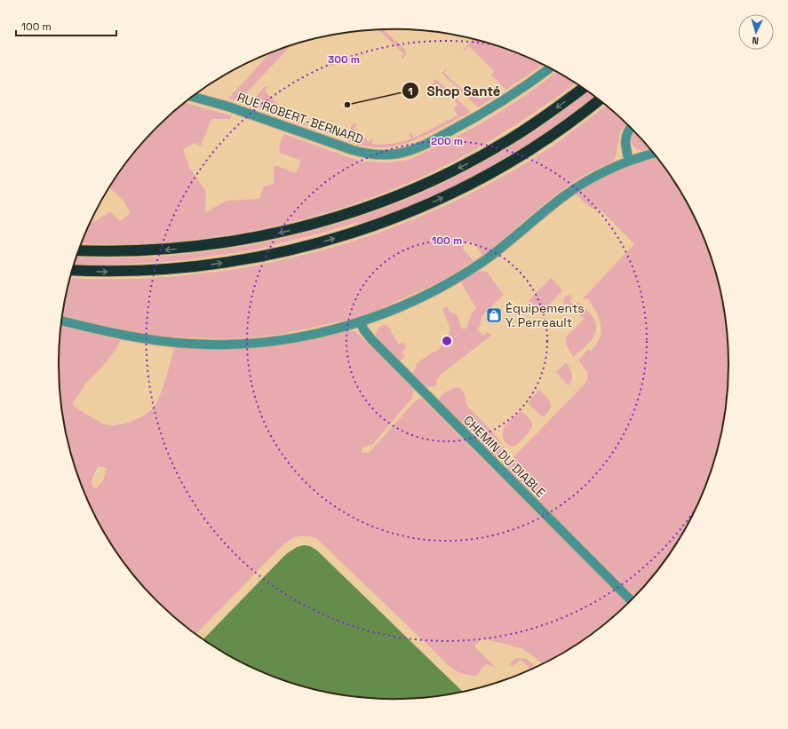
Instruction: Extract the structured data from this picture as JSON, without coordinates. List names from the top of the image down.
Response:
{
  "streets": {
    "street": ["RUE ROBERT-BERNARD", "CHEMIN DU DIABLE"]
  },
  "places": {
    "other": ["Shop Santé"],
    "shop": ["Équipements Y. Perreault"]
  },
  "scale_bar": "100 m",
  "north": "bottom",
  "rings": ["300 m", "200 m", "100 m"]
}
